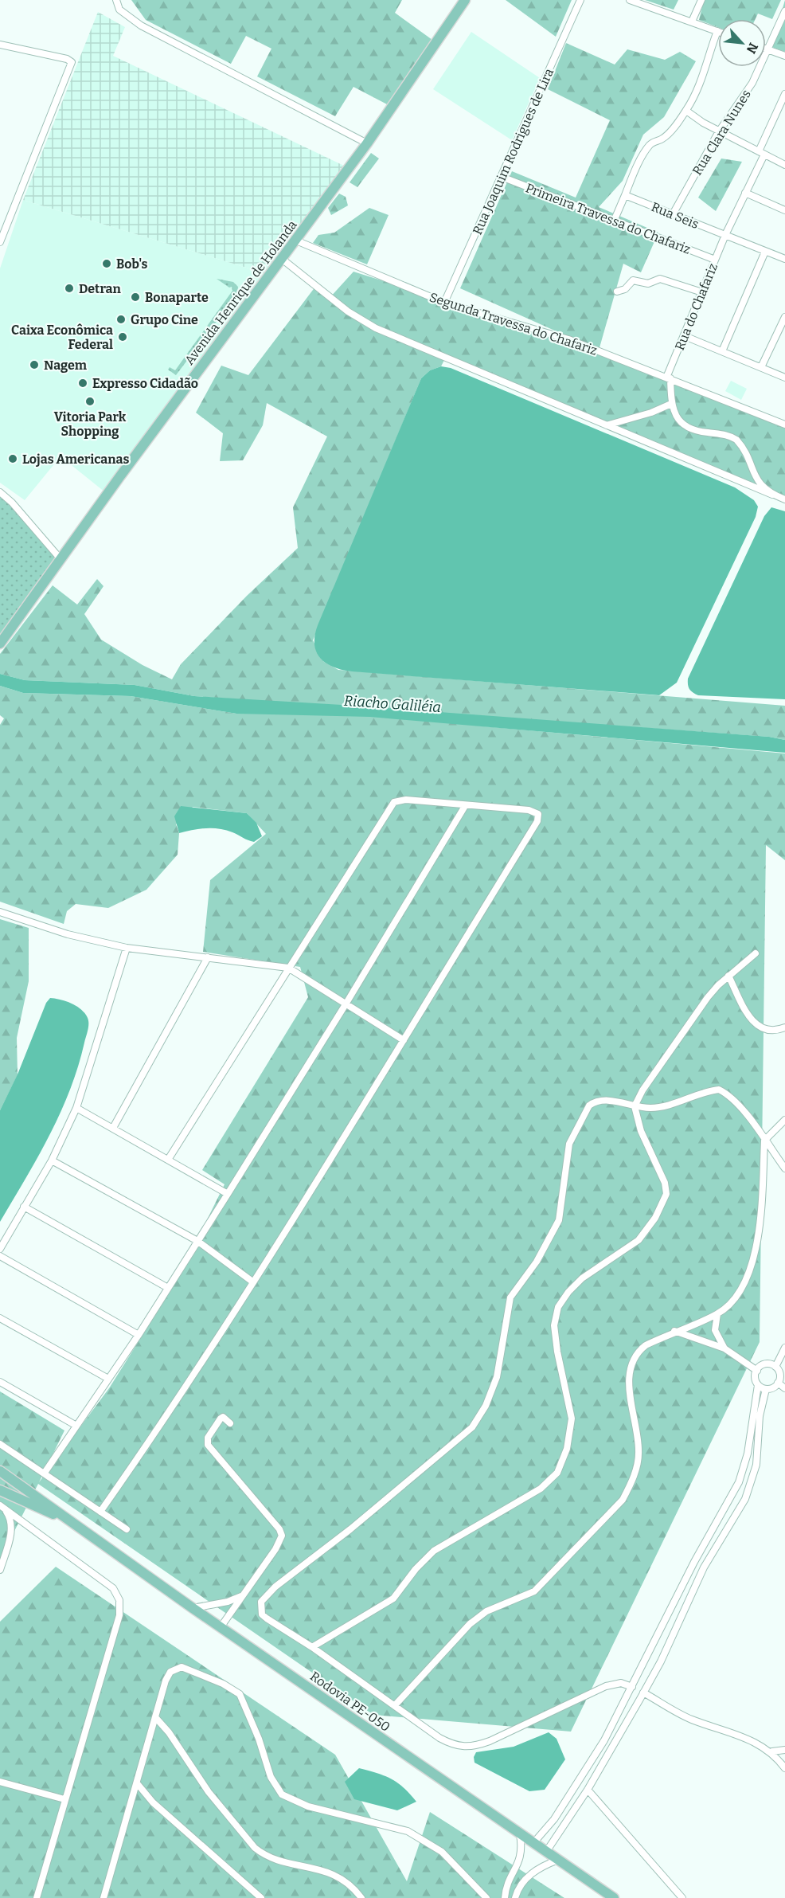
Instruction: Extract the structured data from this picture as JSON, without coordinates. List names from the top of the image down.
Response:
{
  "streets": {
    "main road": ["Avenida Henrique de Holanda", "Rodovia PE-050"],
    "street": [
      "Rua Clara Nunes",
      "Rua Joaquim Rodrigues de Lira",
      "Rua Seis",
      "Primeira Travessa do Chafariz",
      "Rua do Chafariz",
      "Segunda Travessa do Chafariz"
    ]
  },
  "crossings": [
    ["Rua Clara Nunes", "Rua Seis"],
    ["Rua Joaquim Rodrigues de Lira", "Primeira Travessa do Chafariz"],
    ["Rua Joaquim Rodrigues de Lira", "Segunda Travessa do Chafariz"],
    ["Rua Seis", "Rua do Chafariz"],
    ["Primeira Travessa do Chafariz", "Rua do Chafariz"],
    ["Avenida Henrique de Holanda", "Segunda Travessa do Chafariz"],
    ["Rua do Chafariz", "Segunda Travessa do Chafariz"]
  ],
  "water": ["Riacho Galiléia"],
  "places": [
    "Bob's",
    "Detran",
    "Bonaparte",
    "Grupo Cine",
    "Caixa Econômica Federal",
    "Nagem",
    "Expresso Cidadão",
    "Vitoria Park Shopping",
    "Lojas Americanas"
  ],
  "north": "bottom right"
}
